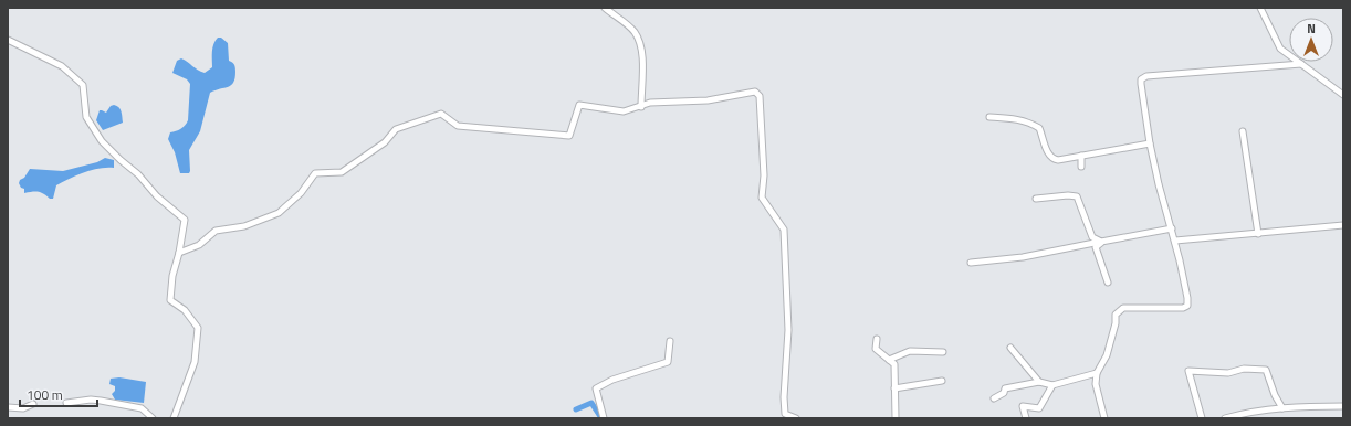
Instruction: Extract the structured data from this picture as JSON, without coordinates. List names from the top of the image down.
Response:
{
  "scale_bar": "100 m",
  "north": "top"
}
